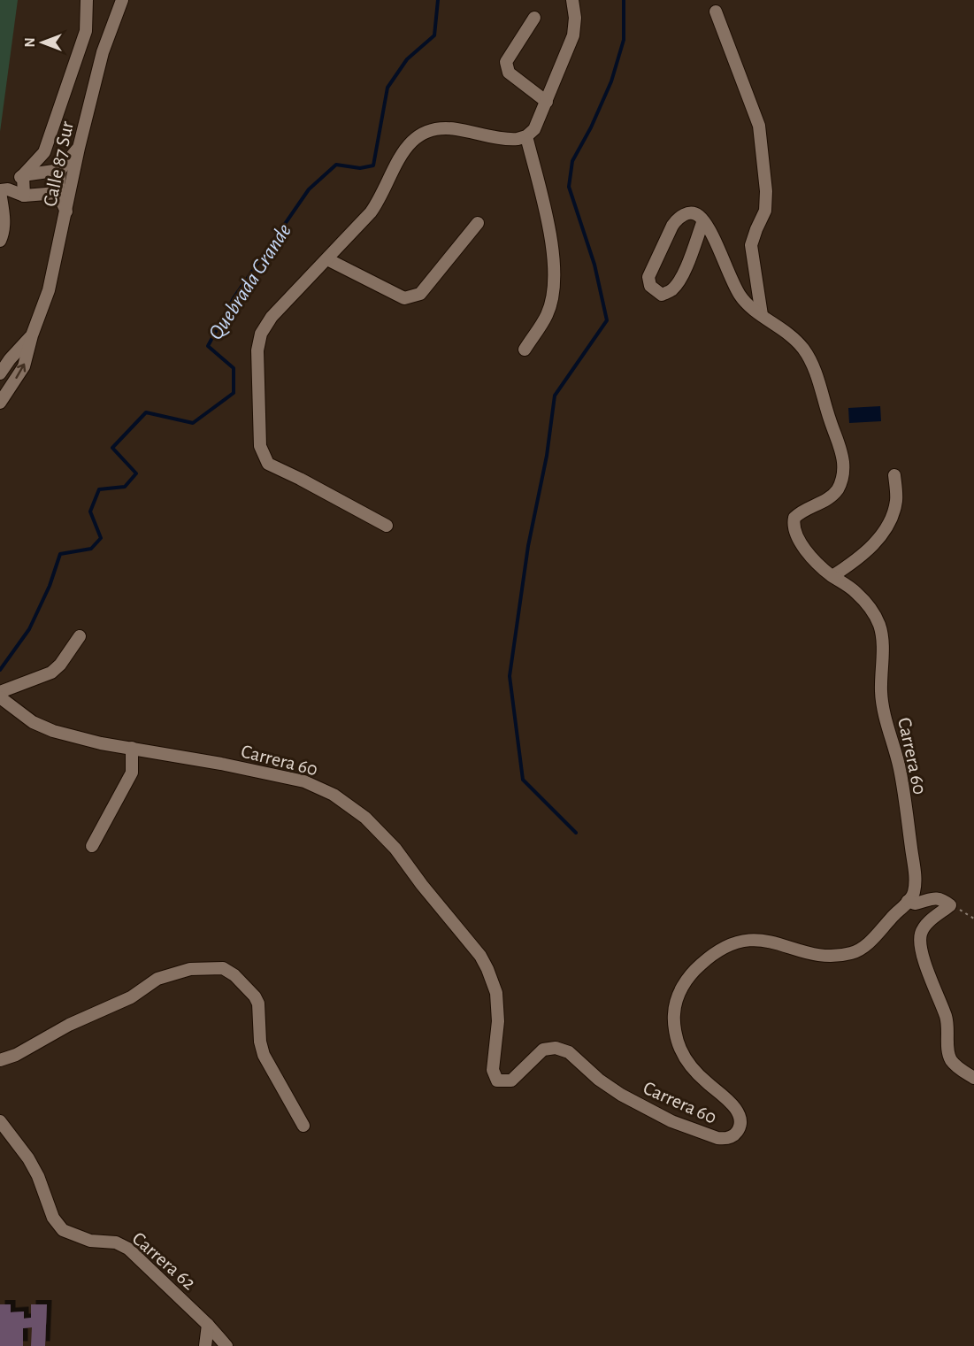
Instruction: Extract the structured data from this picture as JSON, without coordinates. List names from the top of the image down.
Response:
{
  "streets": {
    "street": ["Calle 87 Sur", "Carrera 60", "Carrera 62"]
  },
  "water": ["Quebrada Grande"],
  "north": "left"
}
